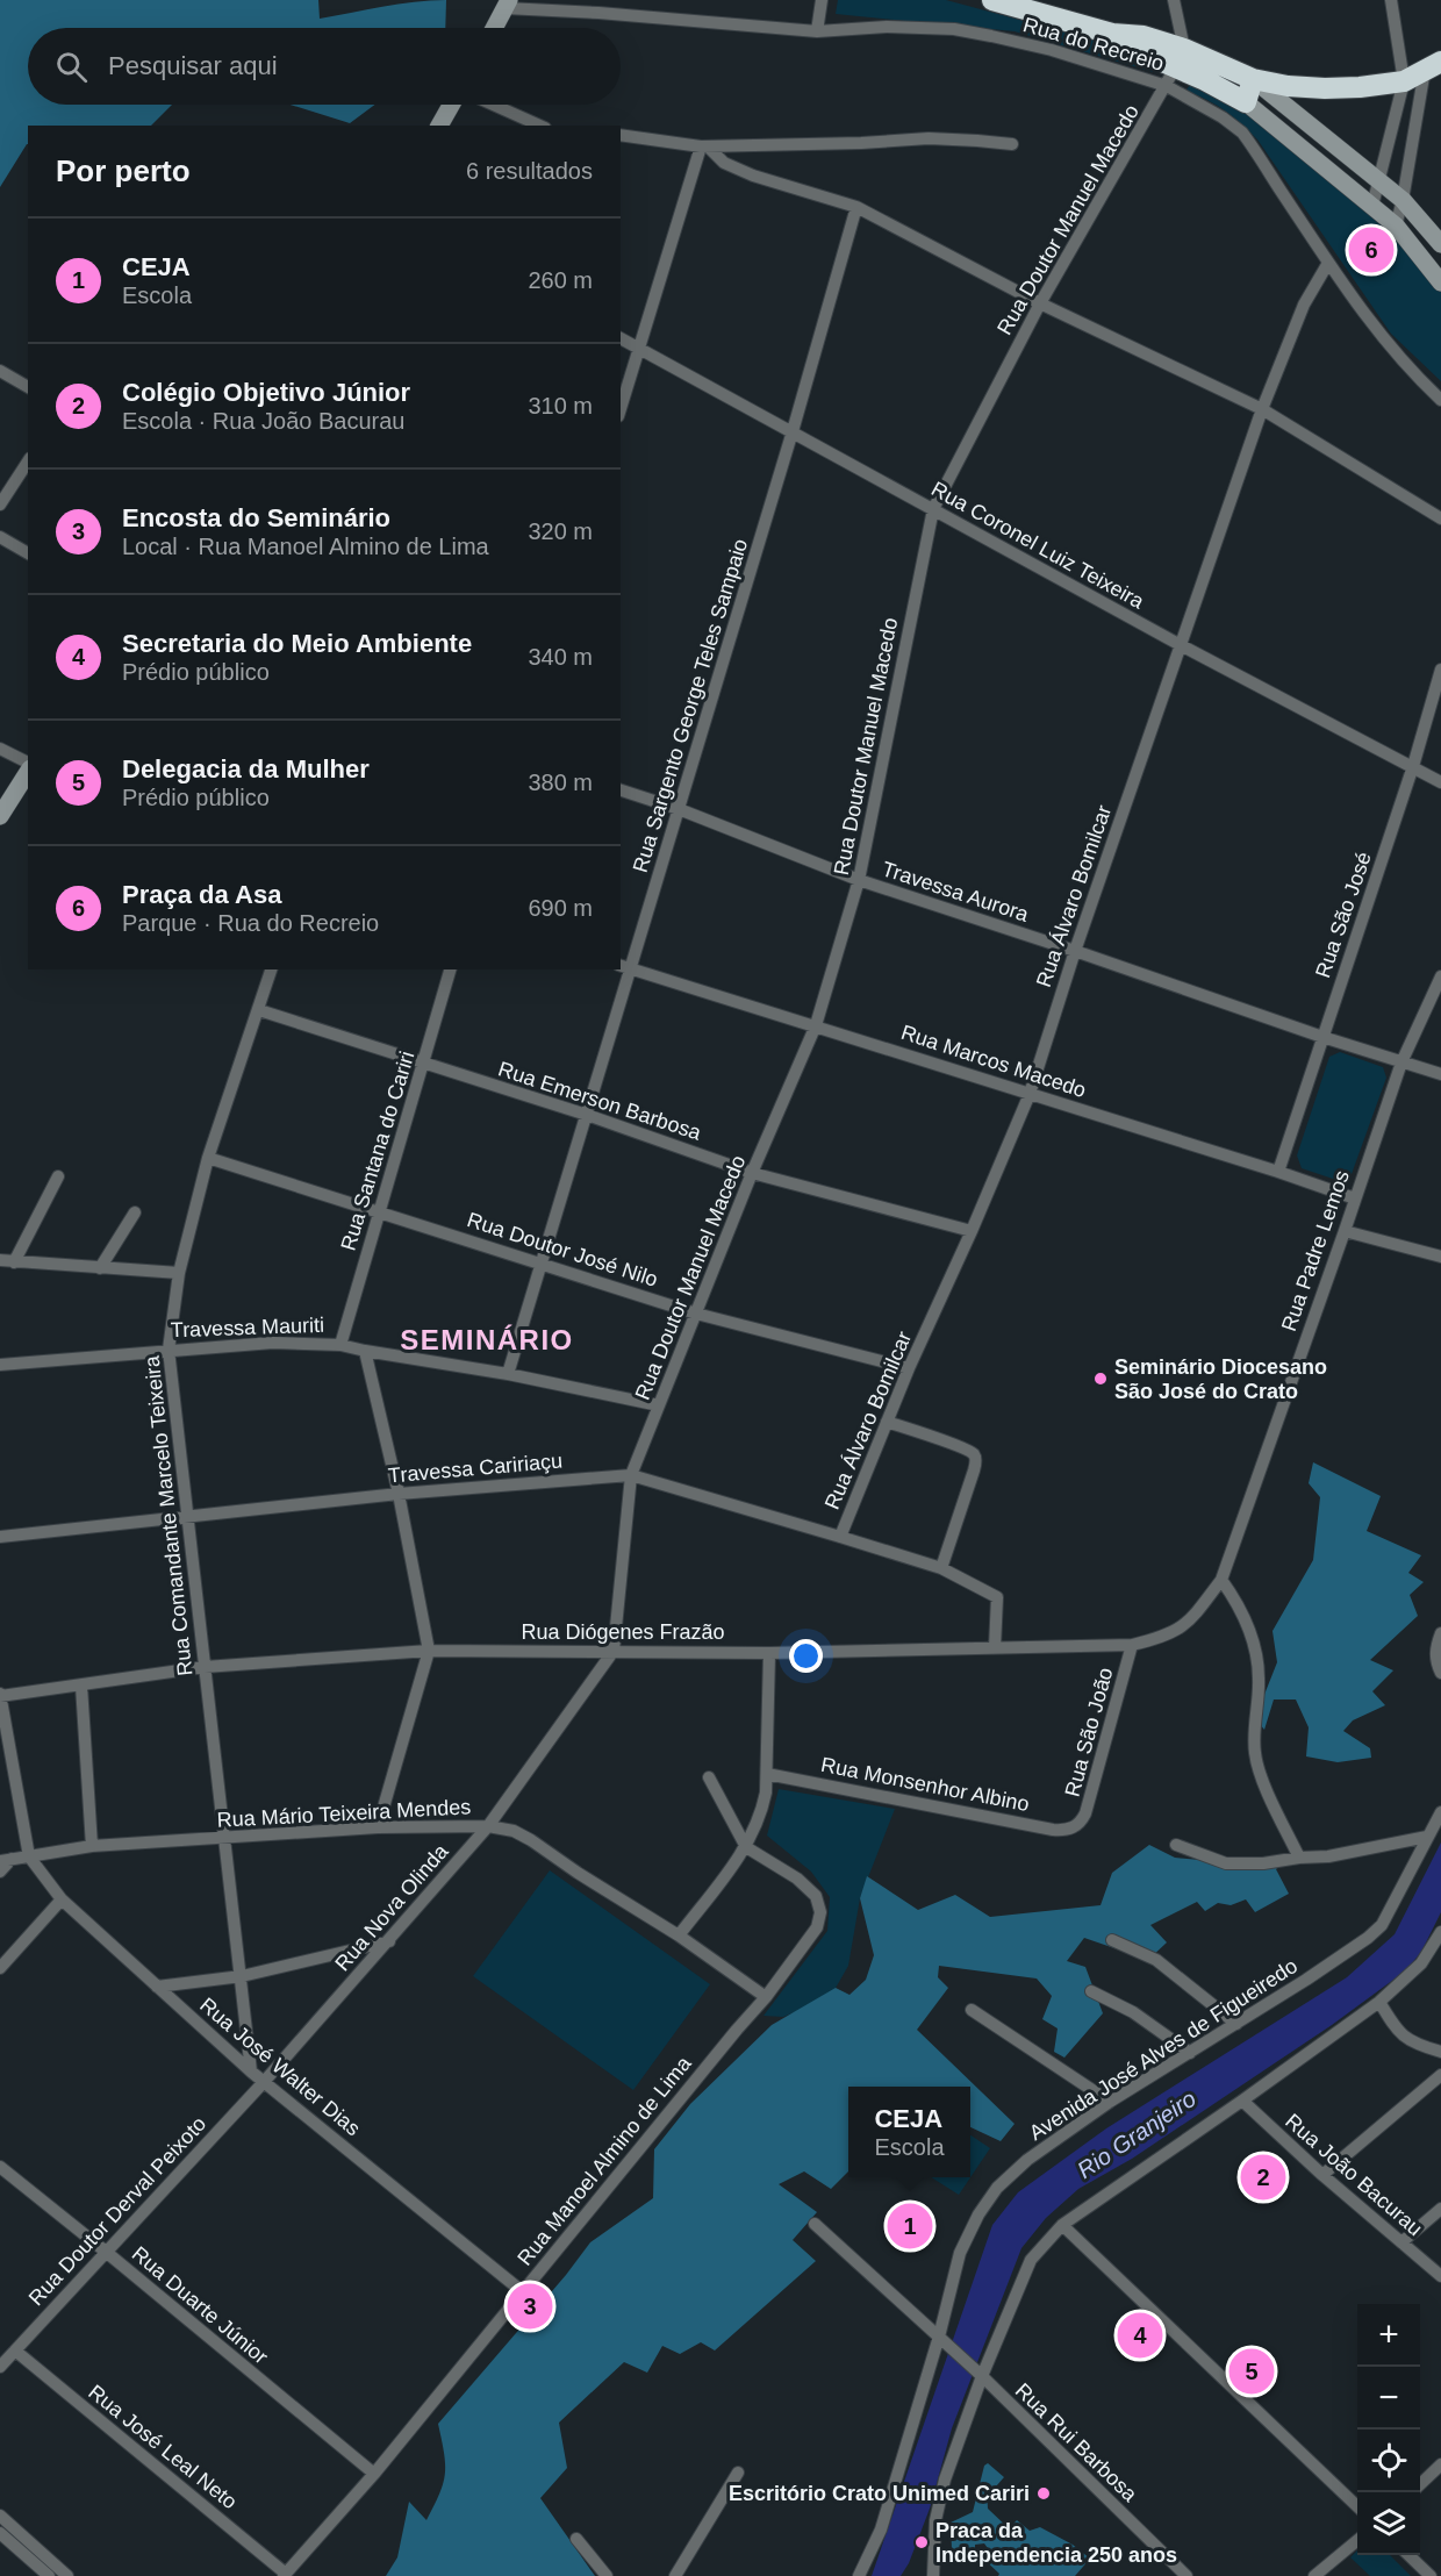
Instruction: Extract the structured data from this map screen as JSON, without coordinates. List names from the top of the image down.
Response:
{
  "streets": {
    "street": [
      "Rua do Recreio",
      "Rua Doutor Manuel Macedo",
      "Rua Coronel Luiz Teixeira",
      "Rua Sargento George Teles Sampaio",
      "Travessa Aurora",
      "Rua Álvaro Bomilcar",
      "Rua São José",
      "Rua Marcos Macedo",
      "Rua Emerson Barbosa",
      "Rua Santana do Cariri",
      "Rua Doutor José Nilo",
      "Rua Padre Lemos",
      "Travessa Mauriti",
      "Travessa Caririaçu",
      "Rua Comandante Marcelo Teixeira",
      "Rua Diógenes Frazão",
      "Rua São João",
      "Rua Monsenhor Albino",
      "Rua Mário Teixeira Mendes",
      "Rua Nova Olinda",
      "Avenida José Alves de Figueiredo",
      "Rua José Walter Dias",
      "Rua Manoel Almino de Lima",
      "Rua João Bacurau",
      "Rua Doutor Derval Peixoto",
      "Rua Duarte Júnior",
      "Rua Rui Barbosa",
      "Rua José Leal Neto"
    ]
  },
  "crossings": [
    ["Rua do Recreio", "Rua Doutor Manuel Macedo"],
    ["Rua do Recreio", "Rua Álvaro Bomilcar"],
    ["Rua Doutor Manuel Macedo", "Rua Coronel Luiz Teixeira"],
    ["Rua Doutor Manuel Macedo", "Travessa Aurora"],
    ["Rua Doutor Manuel Macedo", "Rua Marcos Macedo"],
    ["Rua Doutor Manuel Macedo", "Rua Emerson Barbosa"],
    ["Rua Doutor Manuel Macedo", "Rua Doutor José Nilo"],
    ["Rua Doutor Manuel Macedo", "Travessa Mauriti"],
    ["Rua Doutor Manuel Macedo", "Travessa Caririaçu"],
    ["Rua Doutor Manuel Macedo", "Rua Diógenes Frazão"],
    ["Rua Doutor Manuel Macedo", "Rua Nova Olinda"],
    ["Rua Coronel Luiz Teixeira", "Rua Sargento George Teles Sampaio"],
    ["Rua Coronel Luiz Teixeira", "Rua Álvaro Bomilcar"],
    ["Rua Coronel Luiz Teixeira", "Rua São José"],
    ["Rua Sargento George Teles Sampaio", "Travessa Aurora"],
    ["Rua Sargento George Teles Sampaio", "Rua Marcos Macedo"],
    ["Rua Sargento George Teles Sampaio", "Rua Emerson Barbosa"],
    ["Rua Sargento George Teles Sampaio", "Rua Doutor José Nilo"],
    ["Rua Sargento George Teles Sampaio", "Travessa Mauriti"],
    ["Travessa Aurora", "Rua Álvaro Bomilcar"],
    ["Travessa Aurora", "Rua São José"],
    ["Travessa Aurora", "Rua Padre Lemos"],
    ["Rua Álvaro Bomilcar", "Rua Marcos Macedo"],
    ["Rua Álvaro Bomilcar", "Rua Emerson Barbosa"],
    ["Rua Álvaro Bomilcar", "Rua Doutor José Nilo"],
    ["Rua Álvaro Bomilcar", "Travessa Caririaçu"],
    ["Rua São José", "Rua Marcos Macedo"],
    ["Rua Marcos Macedo", "Rua Padre Lemos"],
    ["Rua Emerson Barbosa", "Rua Santana do Cariri"],
    ["Rua Emerson Barbosa", "Rua Comandante Marcelo Teixeira"],
    ["Rua Santana do Cariri", "Rua Doutor José Nilo"],
    ["Rua Santana do Cariri", "Travessa Mauriti"],
    ["Rua Doutor José Nilo", "Rua Comandante Marcelo Teixeira"],
    ["Rua Padre Lemos", "Rua Diógenes Frazão"],
    ["Travessa Mauriti", "Rua Comandante Marcelo Teixeira"],
    ["Travessa Caririaçu", "Rua Comandante Marcelo Teixeira"],
    ["Travessa Caririaçu", "Rua Diógenes Frazão"],
    ["Rua Comandante Marcelo Teixeira", "Rua Diógenes Frazão"],
    ["Rua Comandante Marcelo Teixeira", "Rua Mário Teixeira Mendes"],
    ["Rua Comandante Marcelo Teixeira", "Rua José Walter Dias"],
    ["Rua Diógenes Frazão", "Rua São João"],
    ["Rua Diógenes Frazão", "Rua Nova Olinda"],
    ["Rua São João", "Rua Monsenhor Albino"],
    ["Rua Mário Teixeira Mendes", "Rua Nova Olinda"],
    ["Rua Mário Teixeira Mendes", "Rua José Walter Dias"],
    ["Rua Mário Teixeira Mendes", "Rua Manoel Almino de Lima"],
    ["Rua Nova Olinda", "Rua José Walter Dias"],
    ["Rua Nova Olinda", "Rua Doutor Derval Peixoto"],
    ["Avenida José Alves de Figueiredo", "Rua Rui Barbosa"],
    ["Rua José Walter Dias", "Rua Manoel Almino de Lima"],
    ["Rua José Walter Dias", "Rua Doutor Derval Peixoto"],
    ["Rua Manoel Almino de Lima", "Rua Duarte Júnior"],
    ["Rua Manoel Almino de Lima", "Rua José Leal Neto"],
    ["Rua Doutor Derval Peixoto", "Rua Duarte Júnior"],
    ["Rua Doutor Derval Peixoto", "Rua José Leal Neto"]
  ],
  "districts": ["SEMINÁRIO"],
  "water": ["Rio Granjeiro"],
  "places": ["Seminário Diocesano São José do Crato", "Escritório Crato Unimed Cariri", "Praca da Independencia 250 anos"],
  "page": {
    "search": "Pesquisar aqui",
    "heading": ["Por perto", "6 resultados"],
    "list": [
      {
        "mark": "1",
        "name": "CEJA",
        "note": "Escola",
        "value": "260 m"
      },
      {
        "mark": "2",
        "name": "Colégio Objetivo Júnior",
        "note": "Escola · Rua João Bacurau",
        "value": "310 m"
      },
      {
        "mark": "3",
        "name": "Encosta do Seminário",
        "note": "Local · Rua Manoel Almino de Lima",
        "value": "320 m"
      },
      {
        "mark": "4",
        "name": "Secretaria do Meio Ambiente",
        "note": "Prédio público",
        "value": "340 m"
      },
      {
        "mark": "5",
        "name": "Delegacia da Mulher",
        "note": "Prédio público",
        "value": "380 m"
      },
      {
        "mark": "6",
        "name": "Praça da Asa",
        "note": "Parque · Rua do Recreio",
        "value": "690 m"
      }
    ],
    "pins": [
      "6",
      "2",
      "1",
      "3",
      "4",
      "5"
    ],
    "popup": ["CEJA", "Escola"],
    "map_buttons": ["+", "−"]
  }
}
